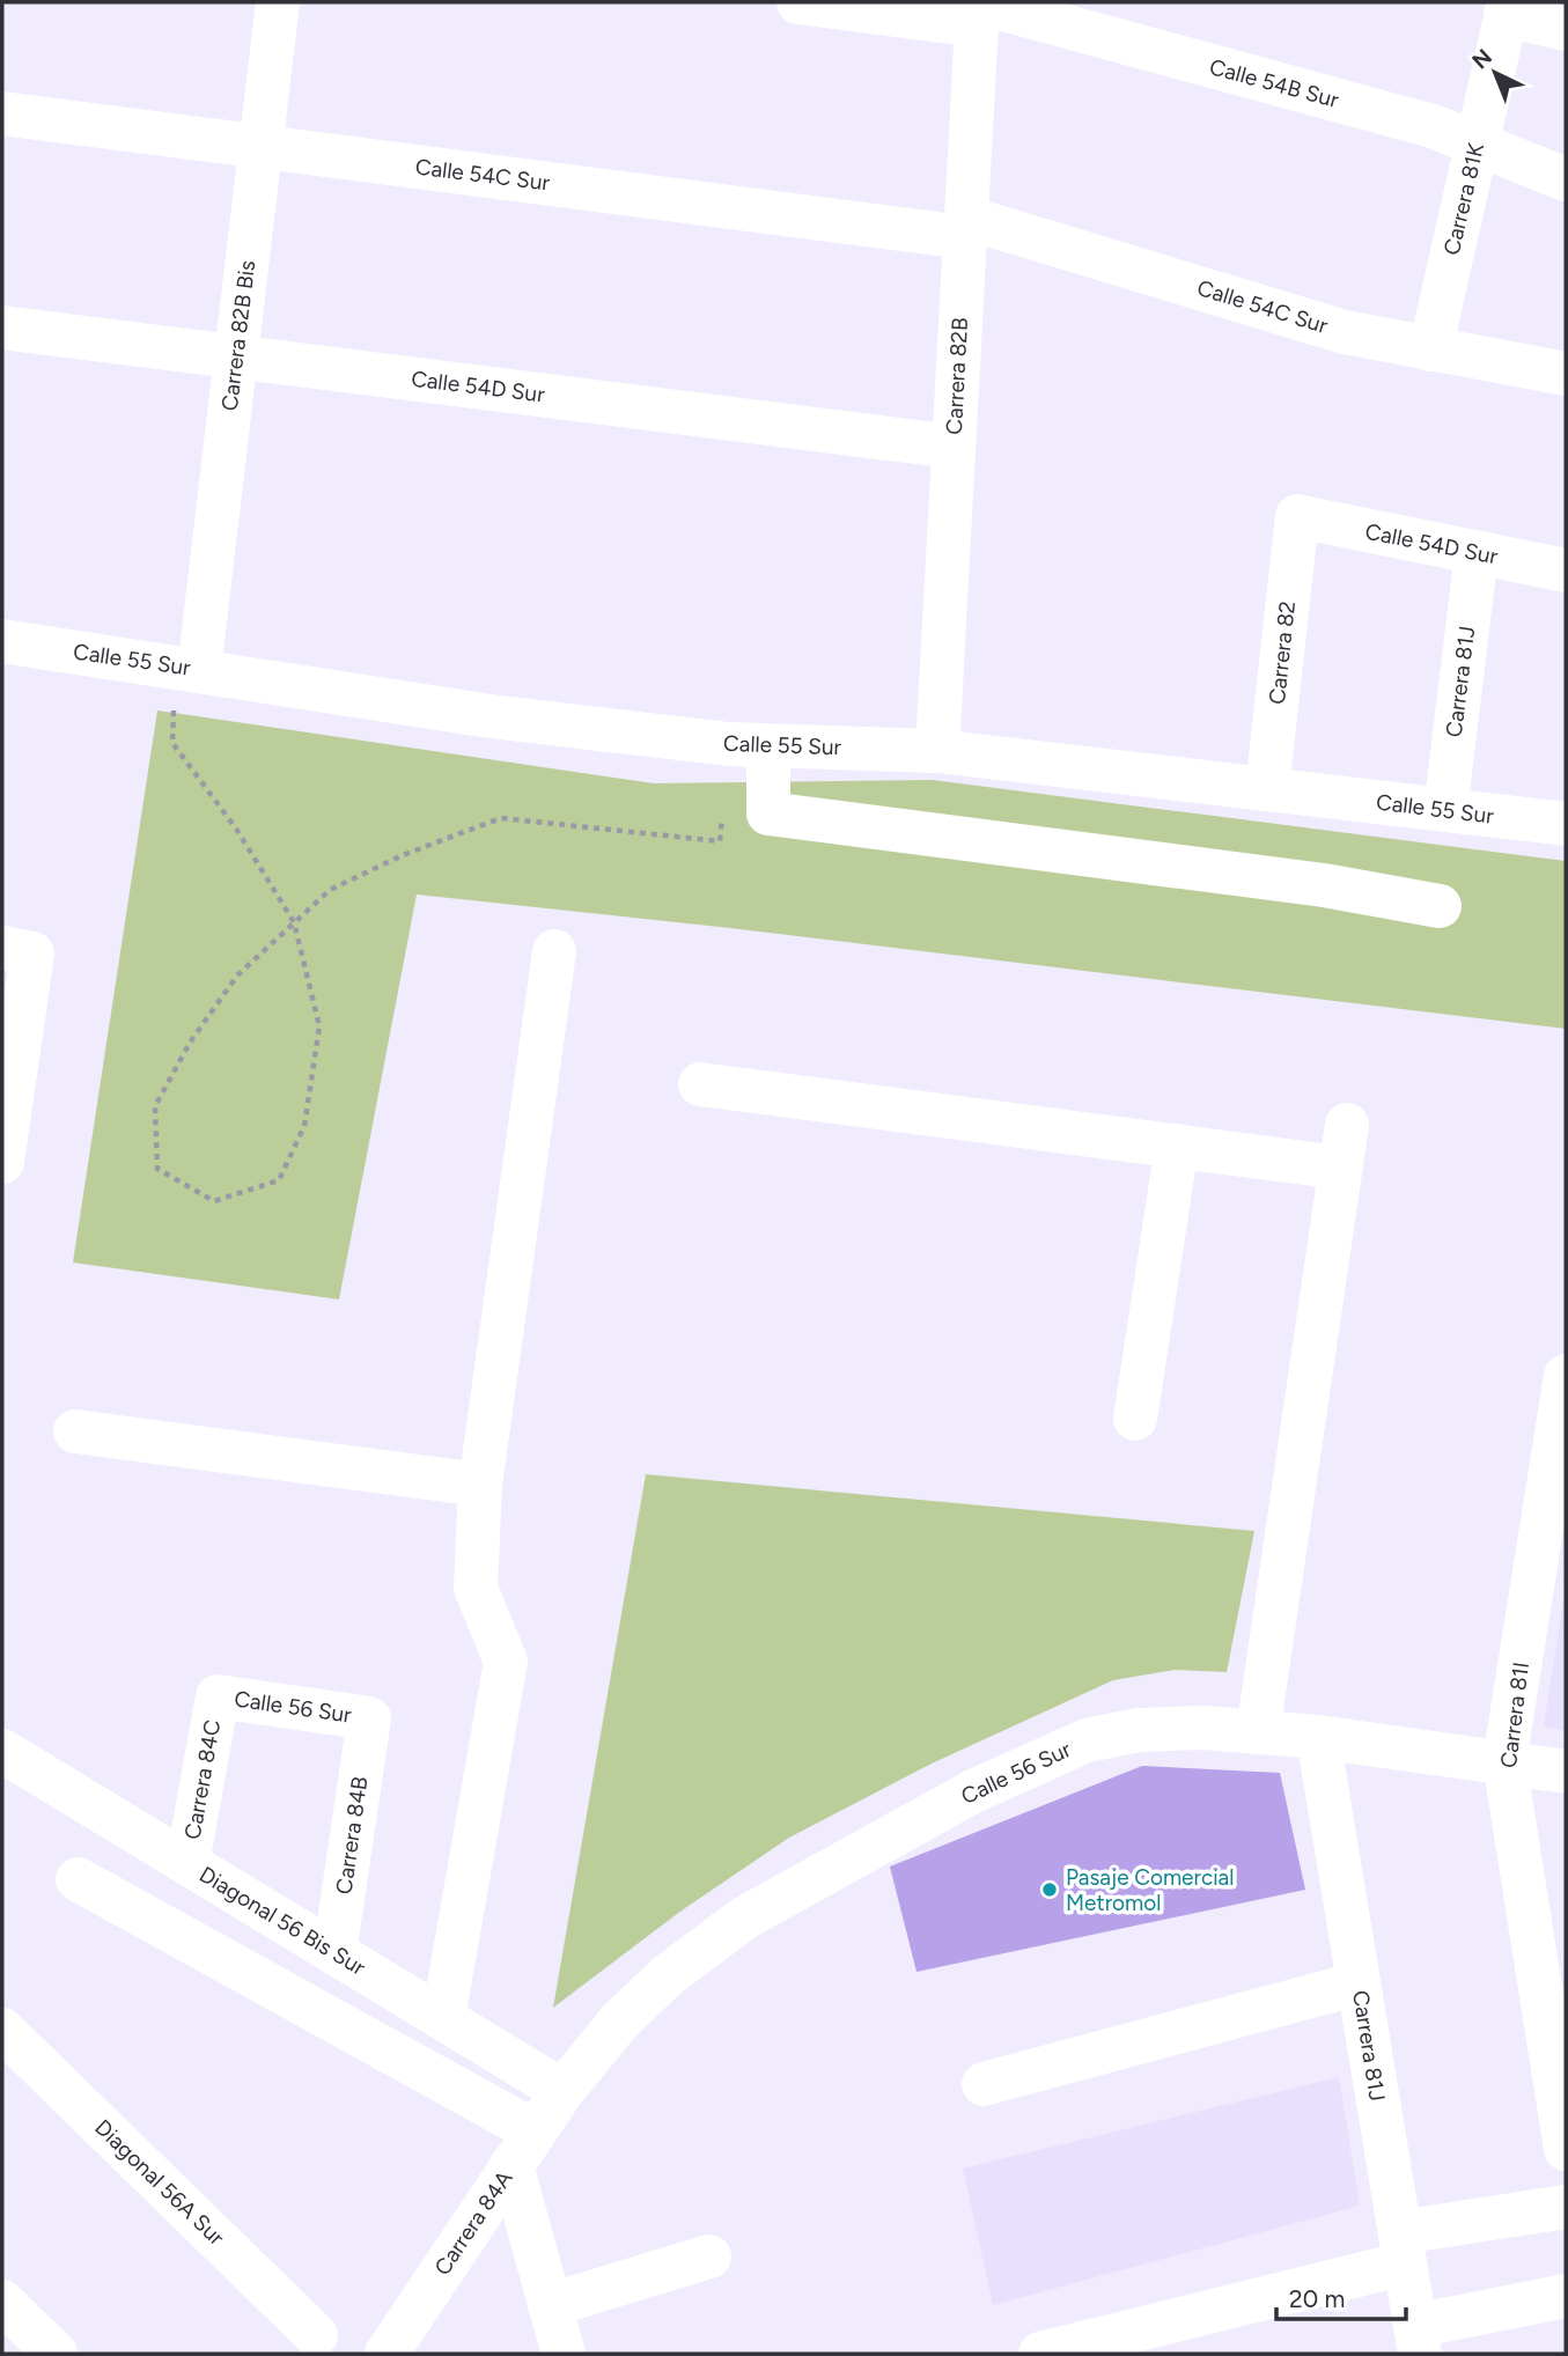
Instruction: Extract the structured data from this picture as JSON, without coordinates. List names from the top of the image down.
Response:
{
  "streets": {
    "street": [
      "Calle 54B Sur",
      "Calle 54C Sur",
      "Carrera 81K",
      "Carrera 82B Bis",
      "Carrera 82B",
      "Calle 54D Sur",
      "Carrera 82",
      "Calle 55 Sur",
      "Carrera 81J",
      "Calle 56 Sur",
      "Carrera 81I",
      "Carrera 84C",
      "Carrera 84B",
      "Diagonal 56 Bis Sur",
      "Diagonal 56A Sur",
      "Carrera 84A"
    ]
  },
  "crossings": [
    ["Calle 54B Sur", "Carrera 81K"],
    ["Calle 54B Sur", "Carrera 82B"],
    ["Calle 54C Sur", "Carrera 81K"],
    ["Calle 54C Sur", "Carrera 82B Bis"],
    ["Calle 54C Sur", "Carrera 82B"],
    ["Carrera 82B Bis", "Calle 54D Sur"],
    ["Carrera 82B Bis", "Calle 55 Sur"],
    ["Carrera 82B", "Calle 54D Sur"],
    ["Carrera 82B", "Calle 55 Sur"],
    ["Calle 54D Sur", "Carrera 82"],
    ["Calle 54D Sur", "Carrera 81J"],
    ["Carrera 82", "Calle 55 Sur"],
    ["Calle 55 Sur", "Carrera 81J"],
    ["Carrera 81J", "Calle 56 Sur"],
    ["Calle 56 Sur", "Carrera 81I"],
    ["Calle 56 Sur", "Carrera 84C"],
    ["Calle 56 Sur", "Carrera 84B"],
    ["Calle 56 Sur", "Diagonal 56 Bis Sur"],
    ["Calle 56 Sur", "Carrera 84A"],
    ["Carrera 84C", "Diagonal 56 Bis Sur"],
    ["Carrera 84B", "Diagonal 56 Bis Sur"],
    ["Diagonal 56 Bis Sur", "Carrera 84A"]
  ],
  "places": ["Pasaje Comercial Metromol"],
  "scale_bar": "20 m",
  "north": "top left"
}
